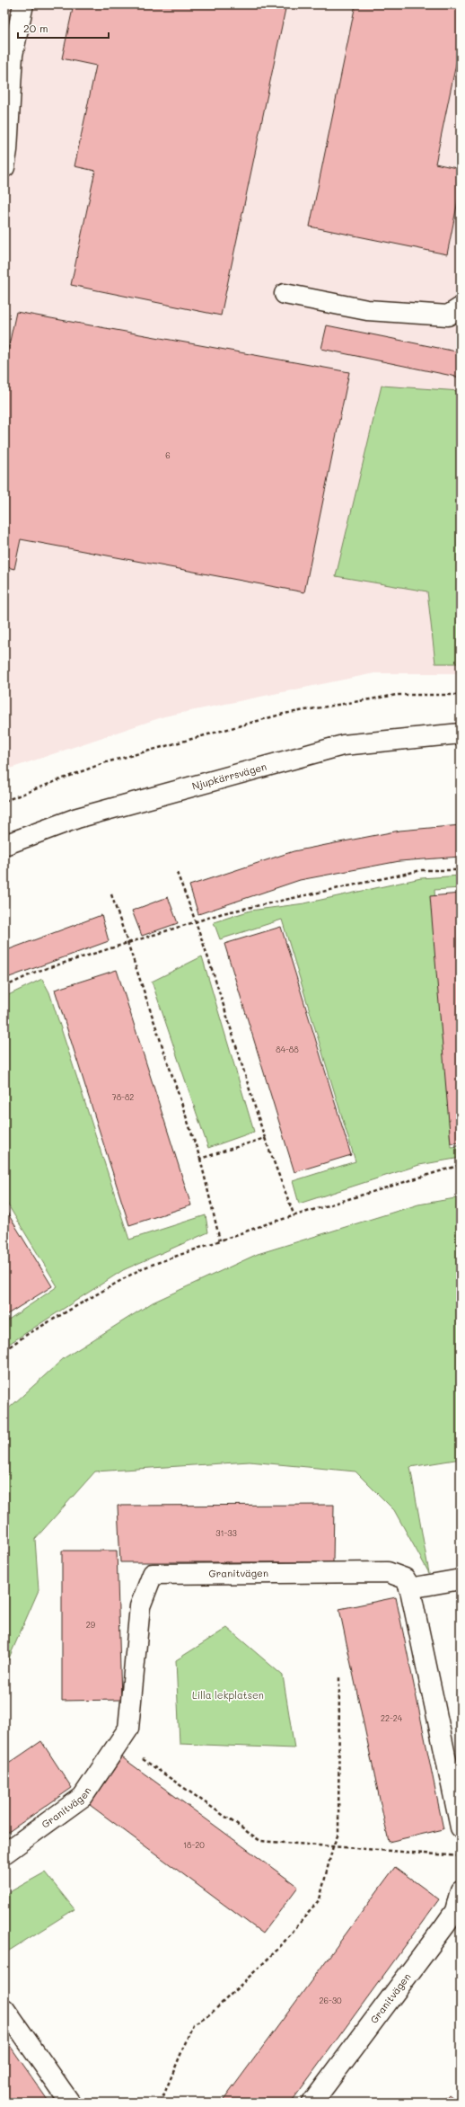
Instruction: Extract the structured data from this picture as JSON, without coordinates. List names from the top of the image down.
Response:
{
  "streets": {
    "street": ["Njupkärrsvägen", "Granitvägen"]
  },
  "parks": ["Lilla lekplatsen"],
  "house_numbers": [
    "6",
    "84-88",
    "78-82",
    "31-33",
    "29",
    "22-24",
    "18-20",
    "26-30"
  ],
  "scale_bar": "20 m"
}
